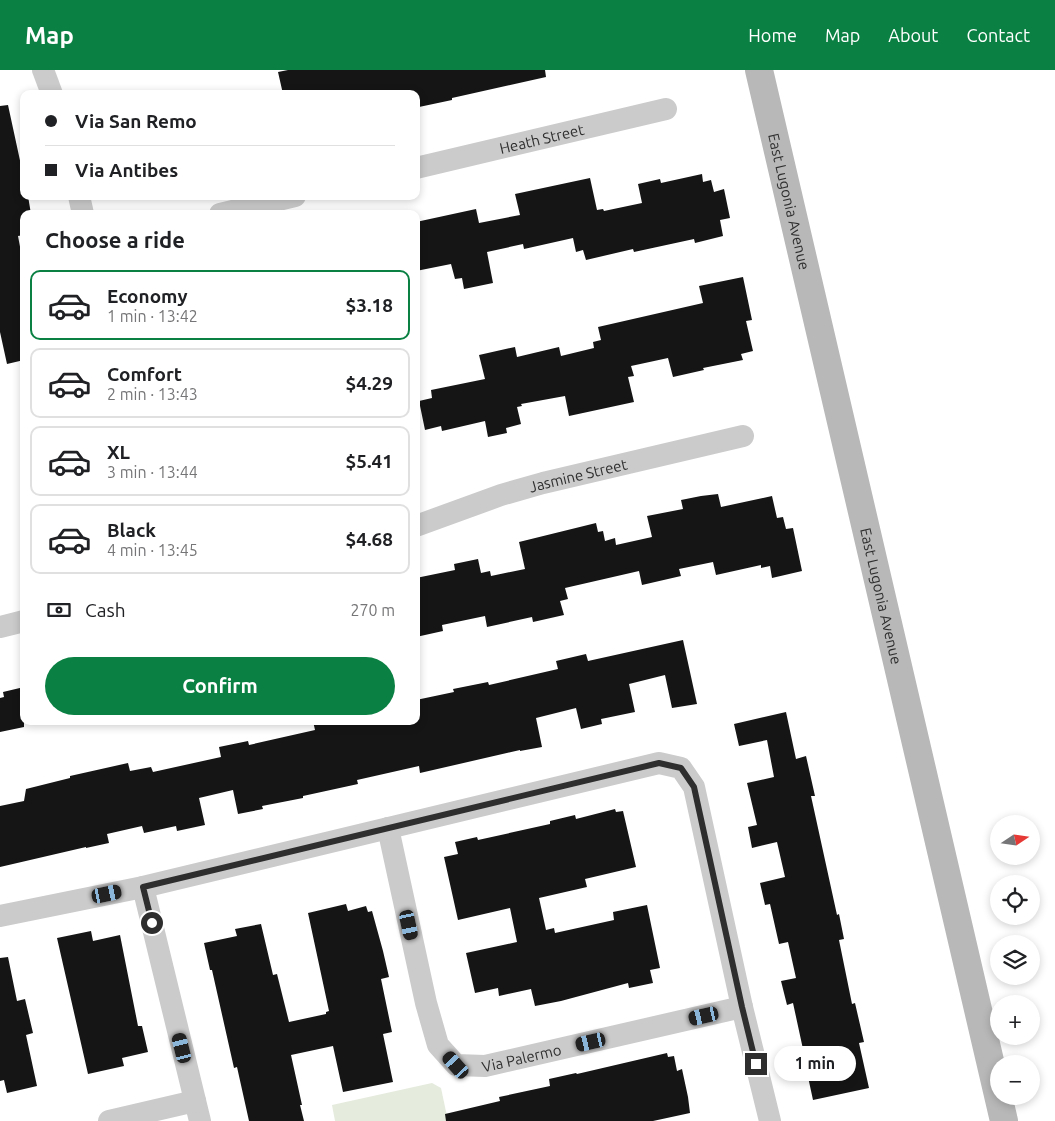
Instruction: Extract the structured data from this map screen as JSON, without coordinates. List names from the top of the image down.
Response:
{
  "streets": {
    "main road": ["East Lugonia Avenue"],
    "street": ["Heath Street", "Jasmine Street", "Via Palermo"]
  },
  "north": "right",
  "page": {
    "header": "Map",
    "nav": [
      "Home",
      "Map",
      "About",
      "Contact"
    ],
    "banner": ["Via San Remo", "Via Antibes"],
    "heading": "Choose a ride",
    "list": [
      {
        "name": "Economy",
        "note": "1 min · 13:42",
        "value": "$3.18"
      },
      {
        "name": "Comfort",
        "note": "2 min · 13:43",
        "value": "$4.29"
      },
      {
        "name": "XL",
        "note": "3 min · 13:44",
        "value": "$5.41"
      },
      {
        "name": "Black",
        "note": "4 min · 13:45",
        "value": "$4.68"
      }
    ],
    "pay": ["Cash", "270 m"],
    "buttons": "Confirm",
    "map_buttons": ["+", "−"],
    "bubble": "1 min"
  }
}
